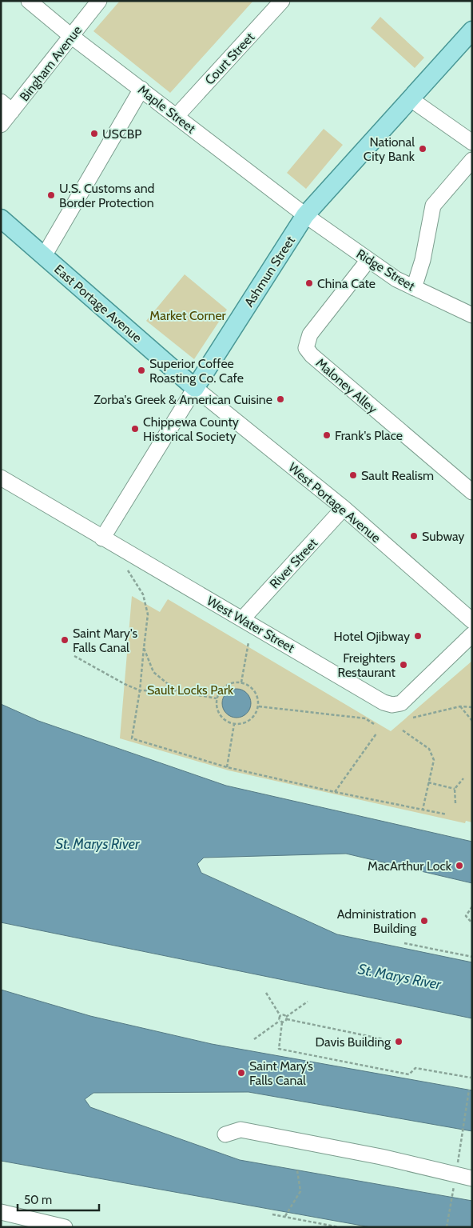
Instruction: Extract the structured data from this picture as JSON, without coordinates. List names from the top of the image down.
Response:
{
  "streets": {
    "main road": ["Ashmun Street", "East Portage Avenue"],
    "street": [
      "Court Street",
      "Bingham Avenue",
      "Maple Street",
      "Ridge Street",
      "Maloney Alley",
      "West Portage Avenue",
      "River Street",
      "West Water Street"
    ]
  },
  "crossings": [
    ["Court Street", "Maple Street"],
    ["Bingham Avenue", "Maple Street"],
    ["Maple Street", "Ridge Street"],
    ["Maple Street", "Ashmun Street"],
    ["Ridge Street", "Ashmun Street"],
    ["Ridge Street", "Maloney Alley"],
    ["Ashmun Street", "East Portage Avenue"],
    ["Ashmun Street", "West Portage Avenue"],
    ["Ashmun Street", "West Water Street"],
    ["East Portage Avenue", "West Portage Avenue"],
    ["West Portage Avenue", "River Street"],
    ["River Street", "West Water Street"]
  ],
  "water": ["St. Marys River"],
  "parks": ["Market Corner", "Sault Locks Park"],
  "places": [
    "USCBP",
    "National City Bank",
    "U.S. Customs and Border Protection",
    "China Cate",
    "Superior Coffee Roasting Co. Cafe",
    "Zorba's Greek & American Cuisine",
    "Chippewa County Historical Society",
    "Frank's Place",
    "Sault Realism",
    "Subway",
    "Hotel Ojibway",
    "Saint Mary's Falls Canal",
    "Freighters Restaurant",
    "MacArthur Lock",
    "Administration Building",
    "Davis Building",
    "Saint Mary’s Falls Canal"
  ],
  "scale_bar": "50 m"
}
